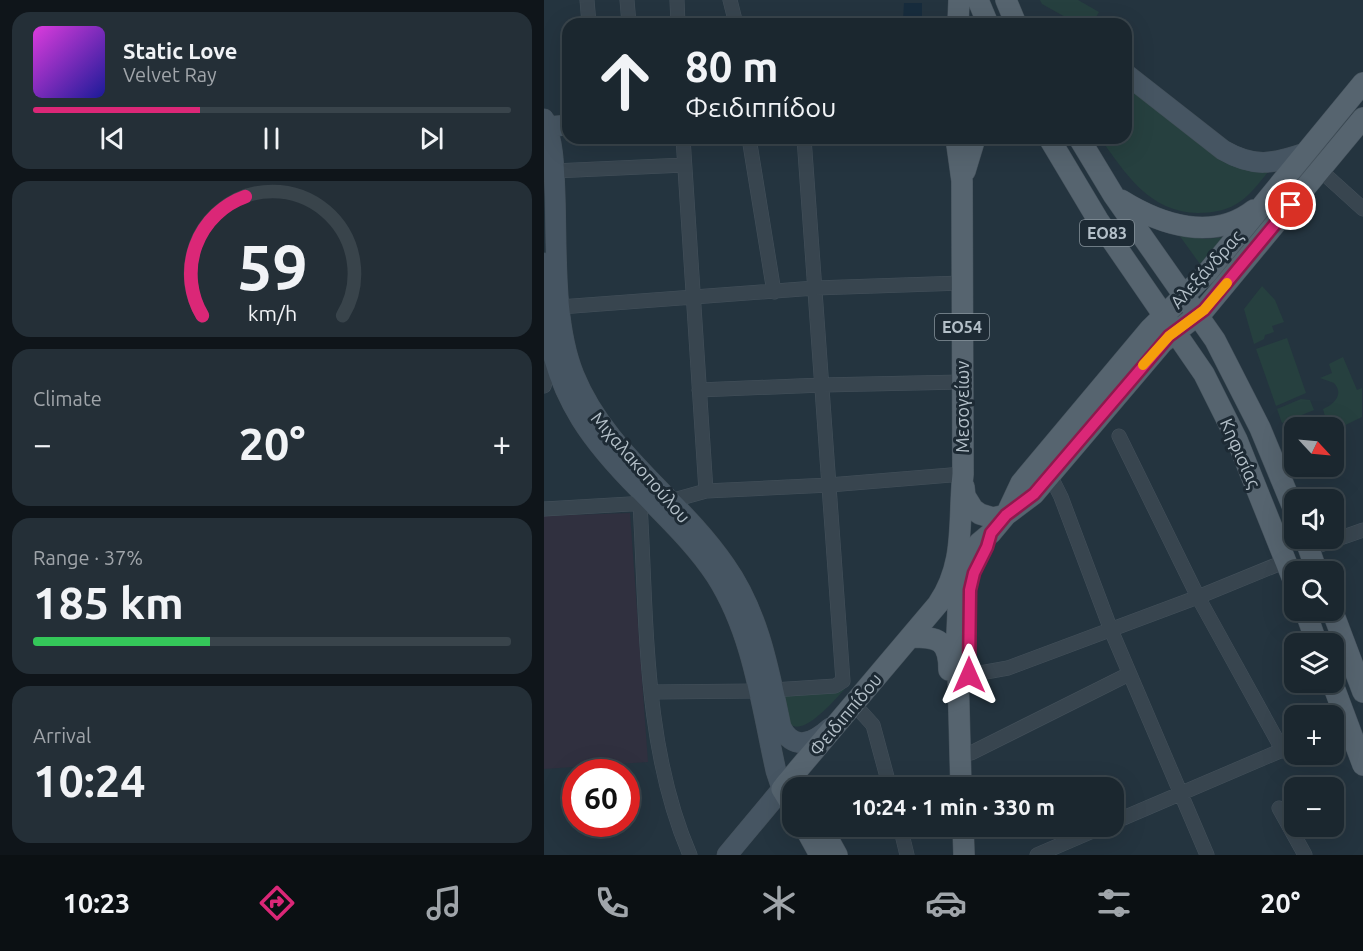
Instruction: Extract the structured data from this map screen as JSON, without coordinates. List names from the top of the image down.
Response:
{
  "streets": {
    "main road": [
      "ΕΟ83",
      "Αλεξάνδρας",
      "ΕΟ54",
      "Μεσογείων",
      "Κηφισίας",
      "Μιχαλακοπούλου",
      "Φειδιππίδου"
    ]
  },
  "crossings": [
    ["ΕΟ83", "Αλεξάνδρας"],
    ["ΕΟ83", "Κηφισίας"],
    ["Αλεξάνδρας", "Κηφισίας"],
    ["Μεσογείων", "Φειδιππίδου"],
    ["Μιχαλακοπούλου", "Φειδιππίδου"]
  ],
  "north": "bottom right",
  "page": {
    "turn": ["80 m", "Φειδιππίδου"],
    "song": ["Static Love", "Velvet Ray"],
    "tile": [
      "Climate",
      ["Range · 37%", "185 km"],
      ["Arrival", "10:24"]
    ],
    "map_buttons": ["+", "−"],
    "heat": ["−", "20°", "+"],
    "limit": "60",
    "trip": "10:24 · 1 min · 330 m",
    "tabs": ["10:23", "20°"],
    "gauge": ["59", "km/h"]
  }
}
